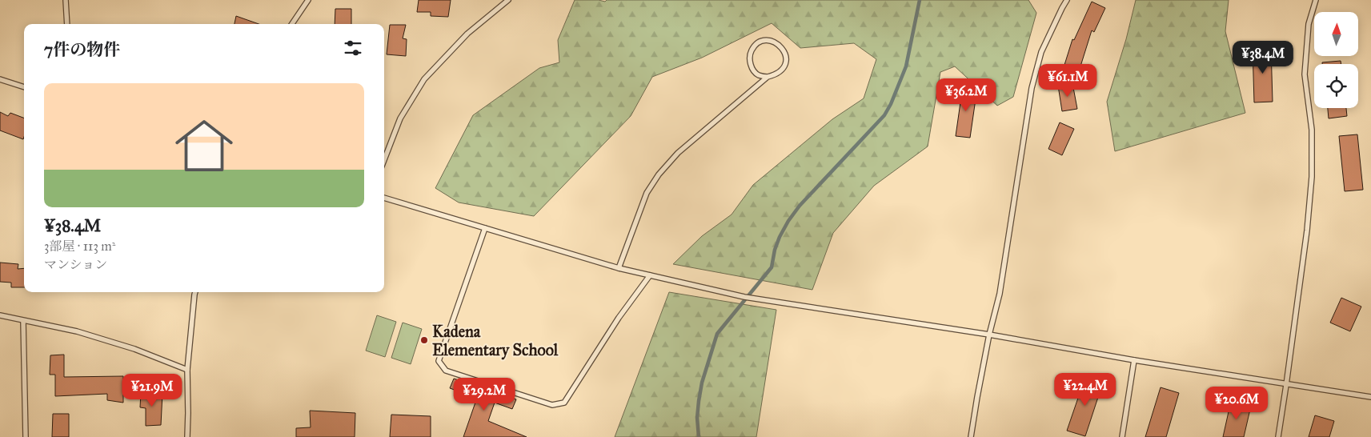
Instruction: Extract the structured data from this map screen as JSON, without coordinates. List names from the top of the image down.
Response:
{
  "places": ["Kadena Elementary School"],
  "north": "top",
  "page": {
    "heading": "7件の物件",
    "price": [
      "¥38.4M",
      "¥61.1M",
      "¥36.2M",
      "¥22.4M",
      "¥21.9M",
      "¥29.2M",
      "¥20.6M"
    ],
    "list": [
      {
        "name": "¥38.4M",
        "note": "3部屋 · 113 m² · マンション"
      }
    ]
  }
}
